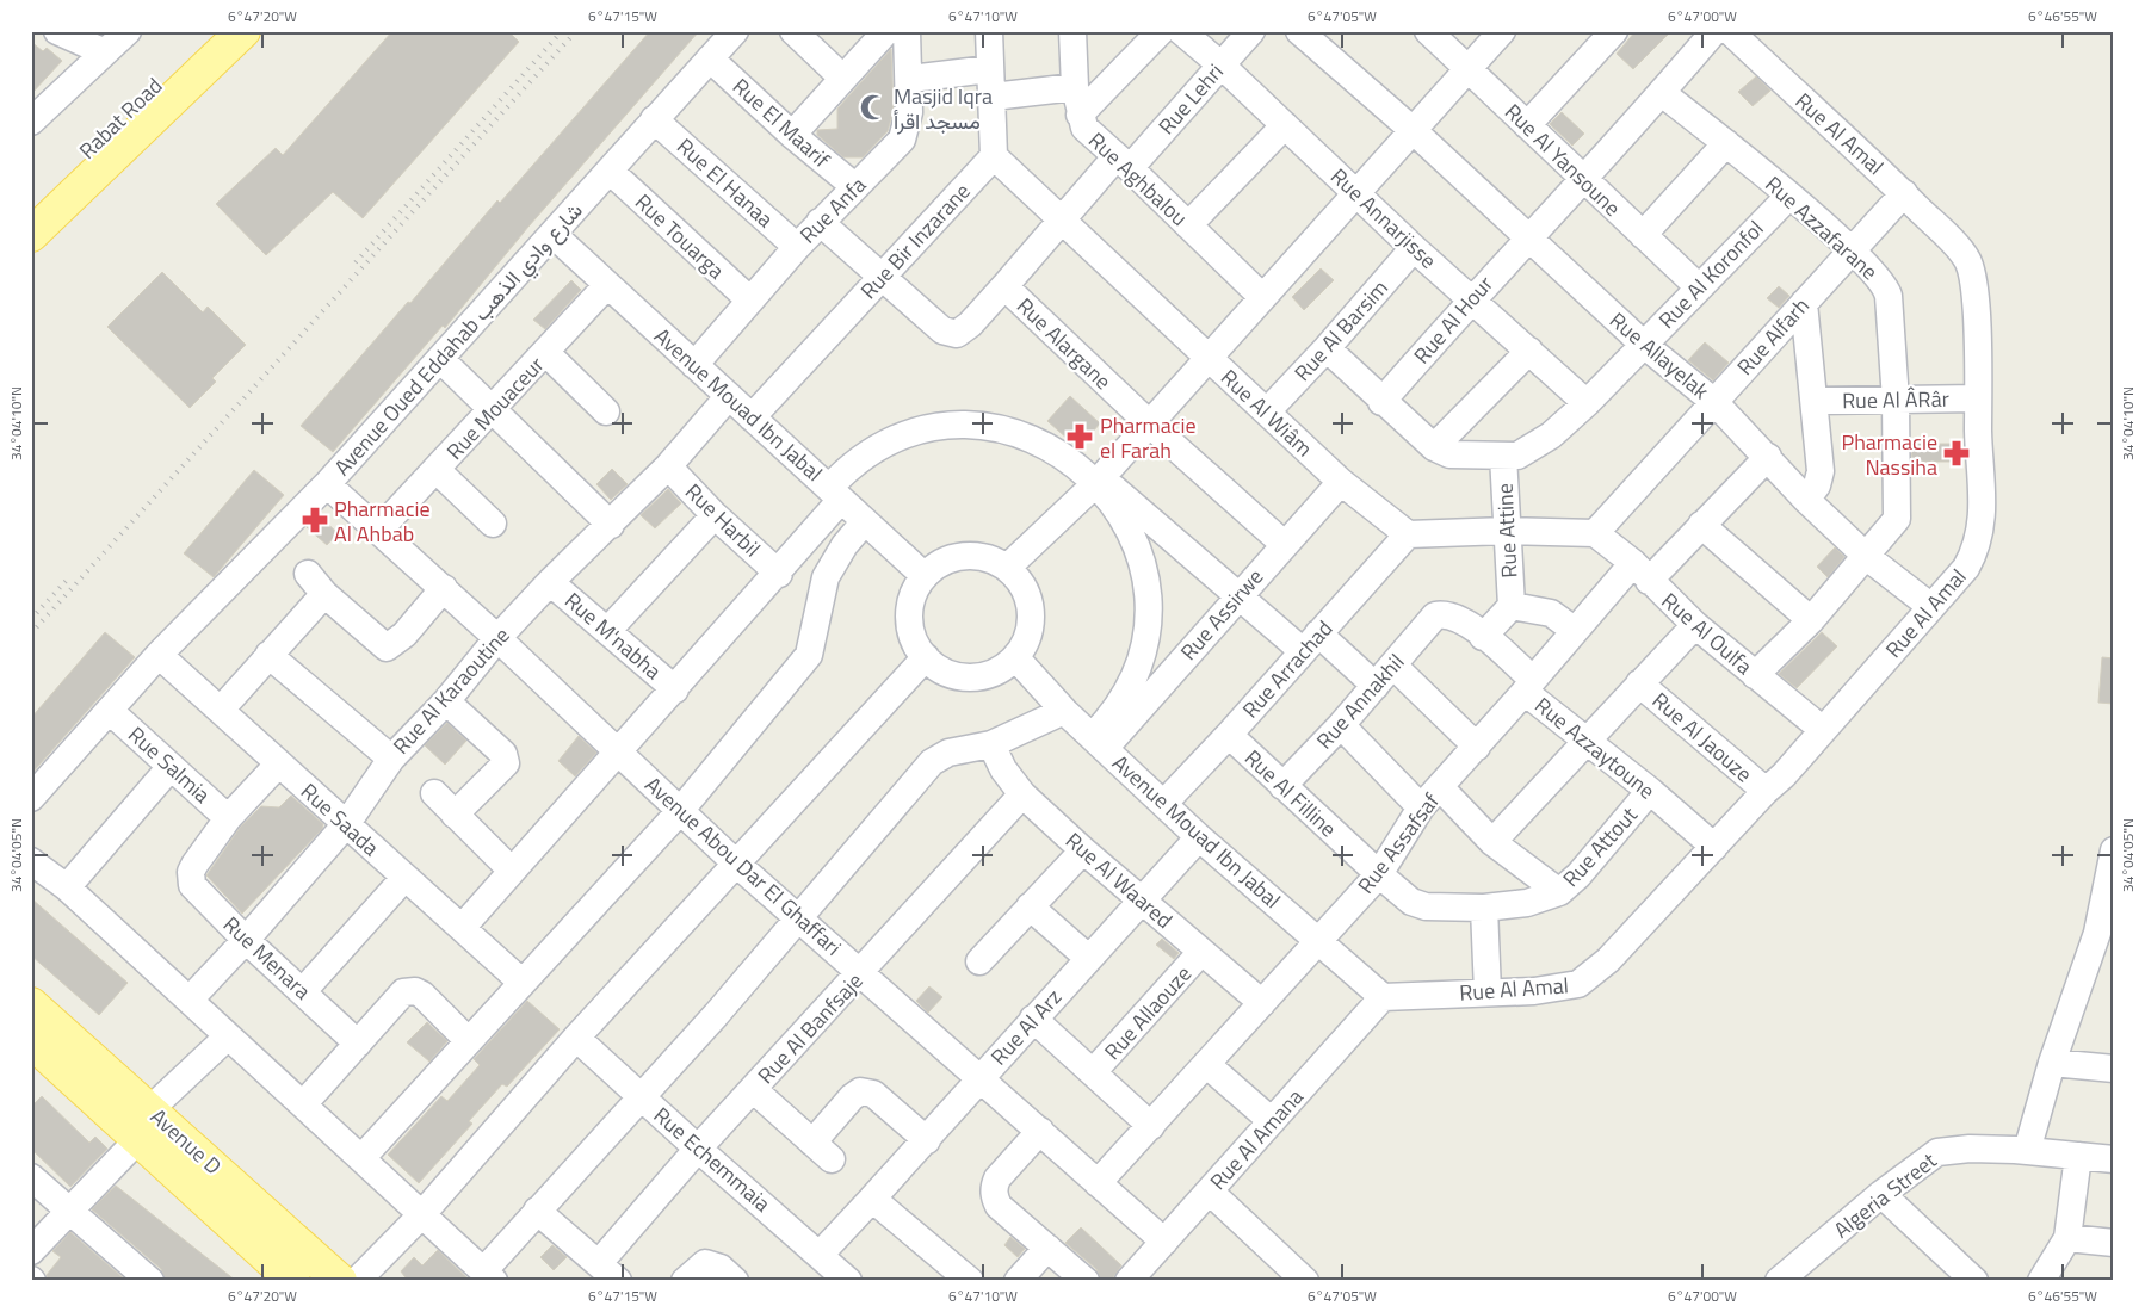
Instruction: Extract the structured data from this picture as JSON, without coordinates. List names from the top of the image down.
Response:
{
  "streets": {
    "main road": ["Rabat Road", "Avenue D"],
    "street": [
      "Rue Lehri",
      "Rue El Maarif",
      "Rue Al Amal",
      "Rue Al Yansoune",
      "Rue Aghbalou",
      "Rue El Hanaa",
      "Rue Anfa",
      "Rue Annarjisse",
      "Rue Azzafarane",
      "Rue Touarga",
      "Rue Bir Inzarane",
      "Rue Al Koronfol",
      "Rue Al Hour",
      "Rue Al Barsim",
      "Rue Alfarh",
      "Avenue Oued Eddahab شارع وادي الذهب",
      "Rue Alargane",
      "Rue Allayelak",
      "Rue Al ÂRâr",
      "Avenue Mouad Ibn Jabal",
      "Rue Mouaceur",
      "Rue Al Wiâm",
      "Rue Harbil",
      "Rue Attine",
      "Rue Assirwe",
      "Rue Al Oulfa",
      "Rue M'nabha",
      "Rue Arrachad",
      "Rue Al Karaoutine",
      "Rue Annakhil",
      "Rue Al Jaouze",
      "Rue Azzaytoune",
      "Rue Salmia",
      "Rue Al Filline",
      "Rue Saada",
      "Rue Assafsaf",
      "Rue Attout",
      "Avenue Abou Dar El Ghaffari",
      "Rue Al Waared",
      "Rue Menara",
      "Rue Allaouze",
      "Rue Al Arz",
      "Rue Al Banfsaje",
      "Rue Al Amana",
      "Rue Echemmaia",
      "Algeria Street"
    ]
  },
  "crossings": [
    ["Rue Lehri", "Rue Aghbalou"],
    ["Rue Lehri", "Rue Annarjisse"],
    ["Rue Lehri", "Rue Bir Inzarane"],
    ["Rue Lehri", "Rue Alargane"],
    ["Rue Lehri", "Rue Al Wiâm"],
    ["Rue El Maarif", "Rue Anfa"],
    ["Rue El Maarif", "Avenue Oued Eddahab شارع وادي الذهب"],
    ["Rue Al Amal", "Rue Alfarh"],
    ["Rue Al Amal", "Rue Allayelak"],
    ["Rue Al Amal", "Rue Al ÂRâr"],
    ["Rue Al Amal", "Avenue Mouad Ibn Jabal"],
    ["Rue Al Amal", "Rue Al Oulfa"],
    ["Rue Al Amal", "Rue Al Jaouze"],
    ["Rue Al Amal", "Rue Azzaytoune"],
    ["Rue Al Amal", "Rue Al Amana"],
    ["Rue Al Yansoune", "Rue Al Koronfol"],
    ["Rue Al Yansoune", "Rue Al Hour"],
    ["Rue El Hanaa", "Rue Anfa"],
    ["Rue El Hanaa", "Avenue Oued Eddahab شارع وادي الذهب"],
    ["Rue Anfa", "Rue Touarga"],
    ["Rue Anfa", "Avenue Mouad Ibn Jabal"],
    ["Rue Annarjisse", "Rue Al Koronfol"],
    ["Rue Annarjisse", "Rue Al Hour"],
    ["Rue Annarjisse", "Rue Al Barsim"],
    ["Rue Azzafarane", "Rue Al Koronfol"],
    ["Rue Azzafarane", "Rue Al Hour"],
    ["Rue Azzafarane", "Rue Alfarh"],
    ["Rue Azzafarane", "Rue Allayelak"],
    ["Rue Azzafarane", "Rue Al ÂRâr"],
    ["Rue Azzafarane", "Rue Al Oulfa"],
    ["Rue Touarga", "Avenue Oued Eddahab شارع وادي الذهب"],
    ["Rue Bir Inzarane", "Avenue Mouad Ibn Jabal"],
    ["Rue Bir Inzarane", "Rue Al Wiâm"],
    ["Rue Al Koronfol", "Rue Allayelak"],
    ["Rue Al Koronfol", "Rue Attine"],
    ["Rue Al Hour", "Rue Allayelak"],
    ["Rue Al Barsim", "Rue Al Wiâm"],
    ["Rue Alfarh", "Rue Allayelak"],
    ["Rue Alfarh", "Rue Al Oulfa"],
    ["Avenue Oued Eddahab شارع وادي الذهب", "Avenue Mouad Ibn Jabal"],
    ["Avenue Oued Eddahab شارع وادي الذهب", "Rue Salmia"],
    ["Avenue Oued Eddahab شارع وادي الذهب", "Rue Saada"],
    ["Avenue Oued Eddahab شارع وادي الذهب", "Avenue Abou Dar El Ghaffari"],
    ["Rue Alargane", "Rue Assirwe"],
    ["Rue Allayelak", "Rue Assafsaf"],
    ["Avenue Mouad Ibn Jabal", "Rue Mouaceur"],
    ["Avenue Mouad Ibn Jabal", "Rue Assirwe"],
    ["Avenue Mouad Ibn Jabal", "Rue Arrachad"],
    ["Avenue Mouad Ibn Jabal", "Rue Al Karaoutine"],
    ["Avenue Mouad Ibn Jabal", "Rue Assafsaf"],
    ["Avenue Mouad Ibn Jabal", "Rue Al Arz"],
    ["Avenue Mouad Ibn Jabal", "Rue Al Amana"],
    ["Rue Mouaceur", "Avenue Abou Dar El Ghaffari"],
    ["Rue Al Wiâm", "Rue Assirwe"],
    ["Rue Al Wiâm", "Rue Arrachad"],
    ["Rue Harbil", "Rue Al Karaoutine"],
    ["Rue Attine", "Rue Azzaytoune"],
    ["Rue Attine", "Rue Assafsaf"],
    ["Rue Al Oulfa", "Rue Assafsaf"],
    ["Rue M'nabha", "Rue Al Karaoutine"],
    ["Rue Arrachad", "Rue Al Filline"],
    ["Rue Al Karaoutine", "Rue Saada"],
    ["Rue Al Karaoutine", "Avenue Abou Dar El Ghaffari"],
    ["Rue Al Karaoutine", "Rue Menara"],
    ["Rue Annakhil", "Rue Azzaytoune"],
    ["Rue Annakhil", "Rue Al Filline"],
    ["Rue Azzaytoune", "Rue Assafsaf"],
    ["Rue Azzaytoune", "Rue Attout"],
    ["Rue Salmia", "Rue Menara"],
    ["Rue Al Filline", "Rue Assafsaf"],
    ["Rue Al Filline", "Rue Attout"],
    ["Avenue Abou Dar El Ghaffari", "Rue Al Arz"],
    ["Avenue Abou Dar El Ghaffari", "Rue Al Banfsaje"],
    ["Avenue Abou Dar El Ghaffari", "Rue Al Amana"],
    ["Rue Al Waared", "Rue Allaouze"],
    ["Rue Al Waared", "Rue Al Arz"],
    ["Rue Al Waared", "Rue Al Banfsaje"],
    ["Rue Al Arz", "Rue Echemmaia"],
    ["Rue Al Banfsaje", "Rue Echemmaia"]
  ],
  "places": {
    "mosque": ["Masjid Iqra مسجد اقرأ"],
    "pharmacy": ["Pharmacie el Farah", "Pharmacie Nassiha", "Pharmacie Al Ahbab"]
  },
  "coordinates": [
    "6°47'20\"W",
    "6°47'15\"W",
    "6°47'10\"W",
    "6°47'05\"W",
    "6°47'00\"W",
    "6°46'55\"W",
    "34°04'10\"N",
    "34°04'05\"N"
  ]
}
